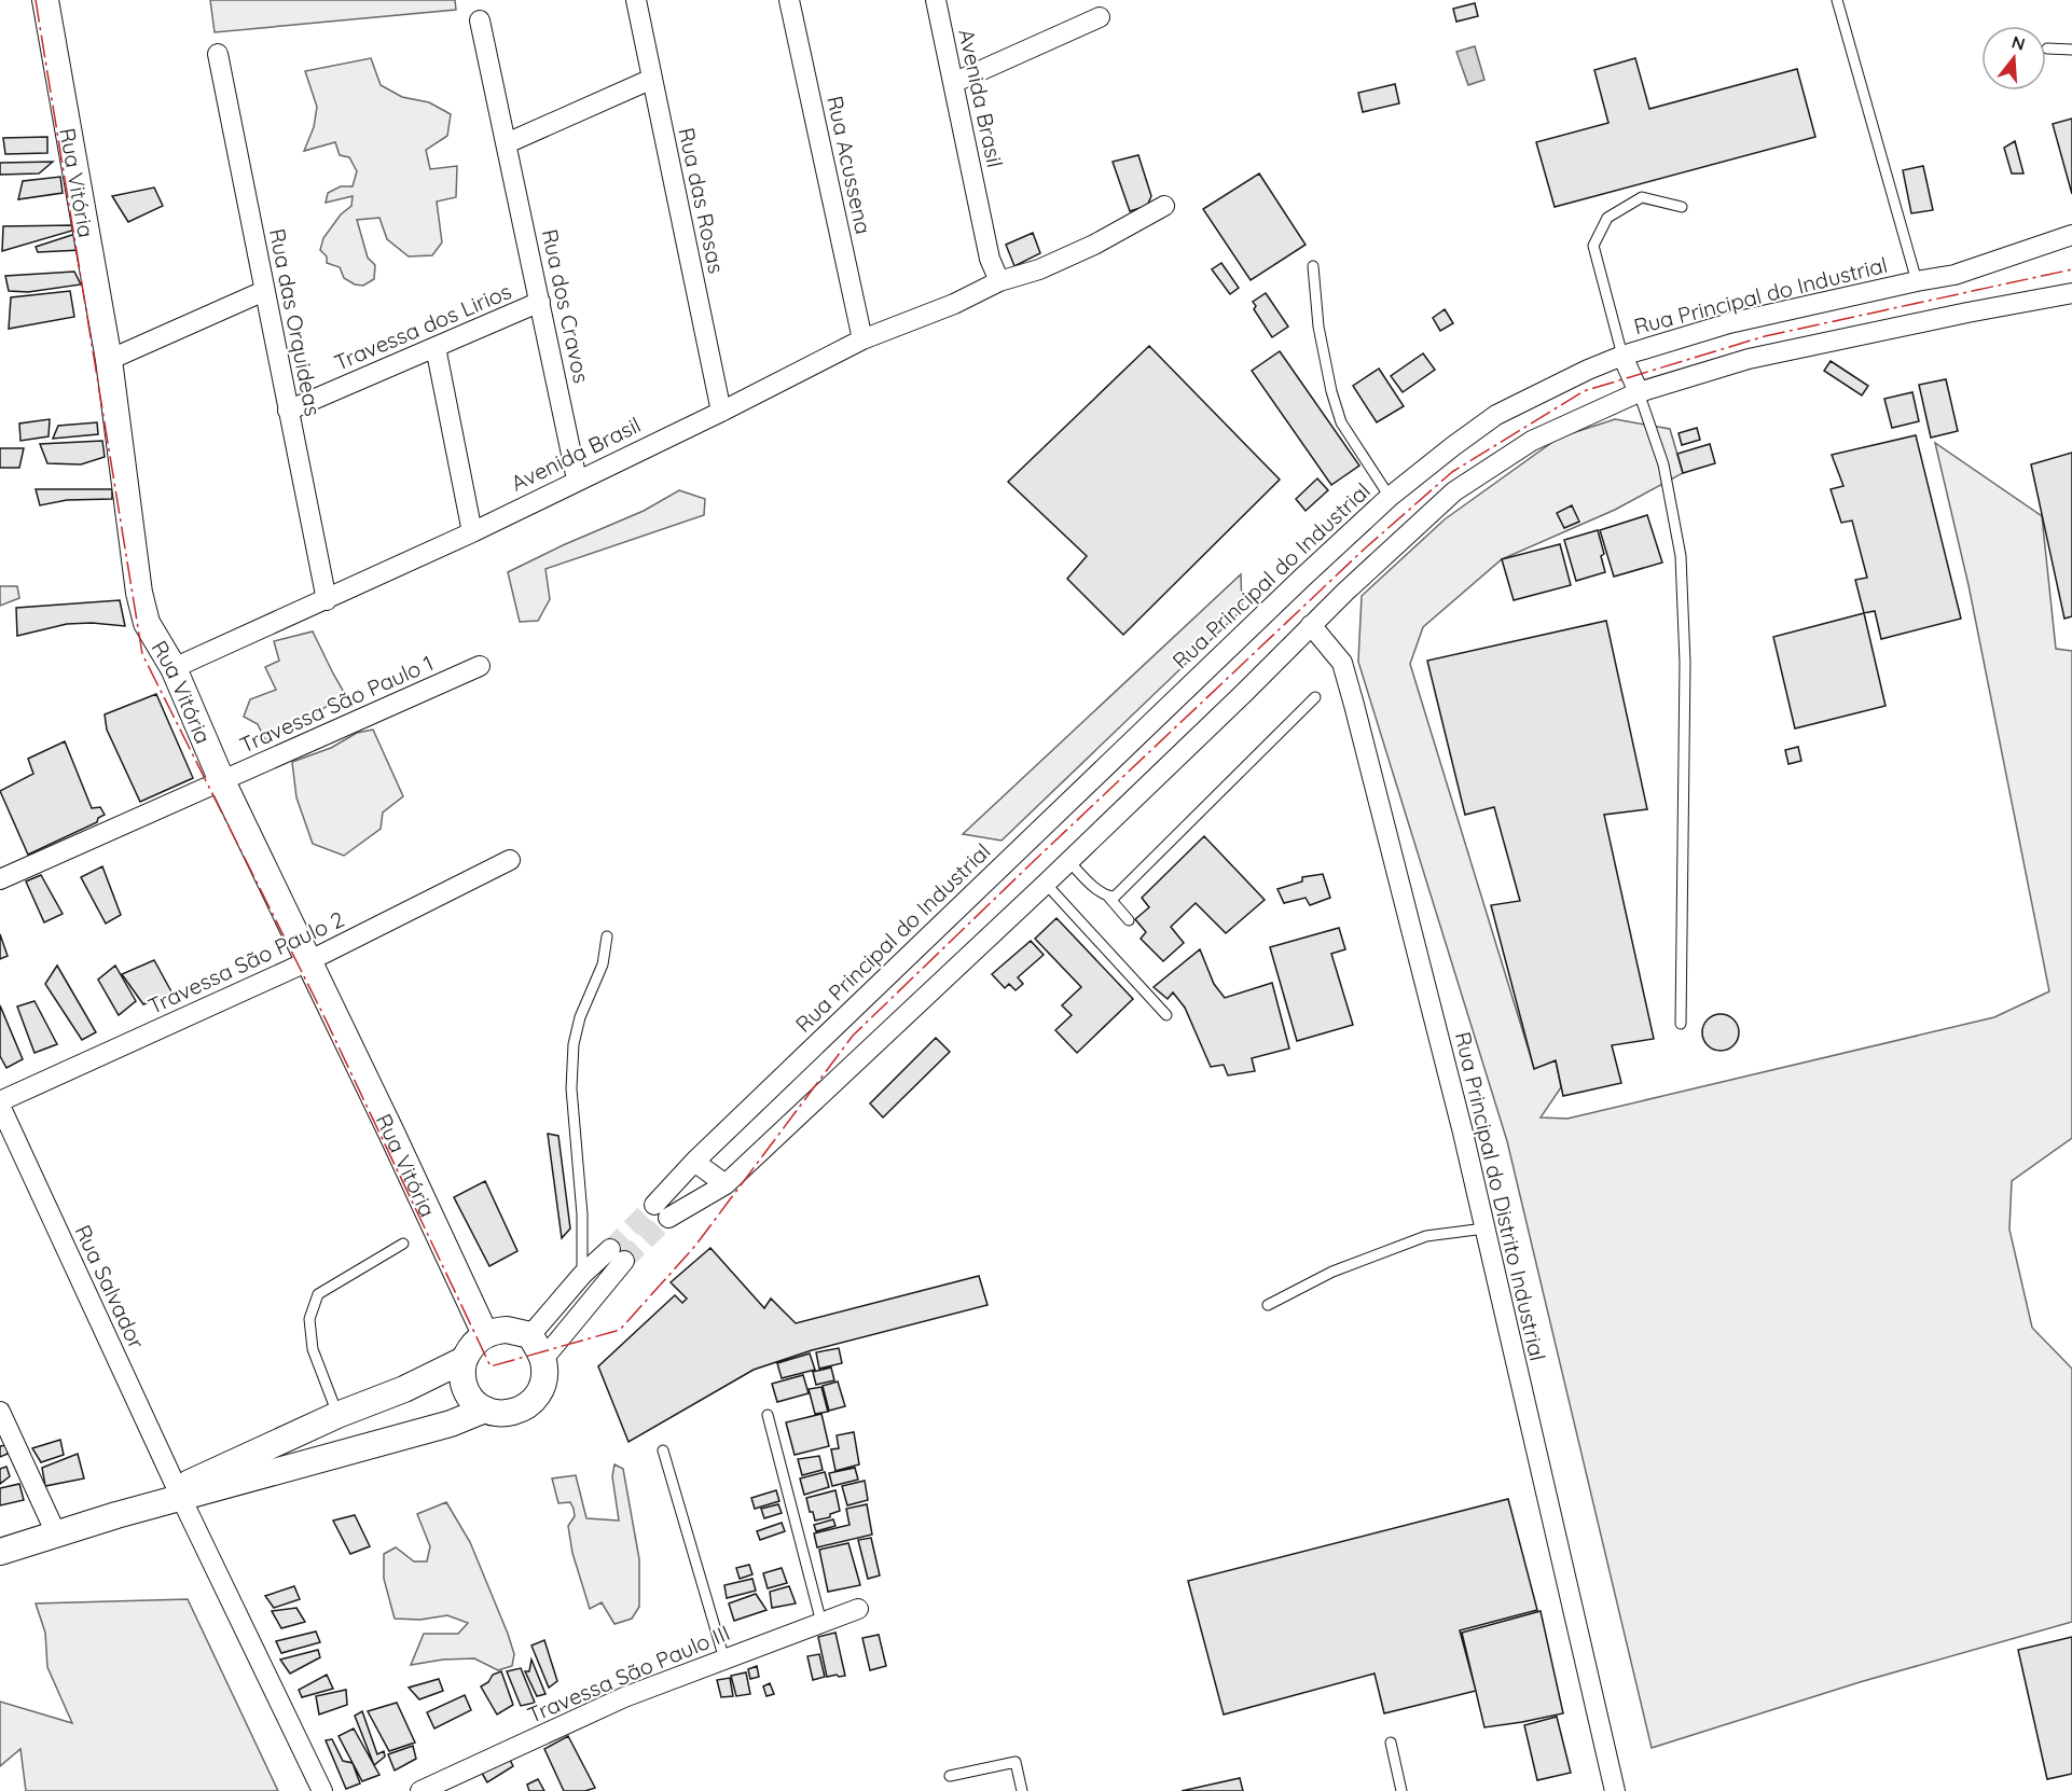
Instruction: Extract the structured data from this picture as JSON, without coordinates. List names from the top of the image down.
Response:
{
  "streets": {
    "street": [
      "Avenida Brasil",
      "Rua Acussena",
      "Rua Vitória",
      "Rua das Rosas",
      "Rua Principal do Industrial",
      "Rua dos Cravos",
      "Rua das Orquideas",
      "Travessa dos Lirios",
      "Travessa São Paulo 1",
      "Travessa São Paulo 2",
      "Rua Principal do Distrito Industrial",
      "Rua Salvador",
      "Travessa São Paulo III"
    ]
  },
  "crossings": [
    ["Avenida Brasil", "Rua Acussena"],
    ["Avenida Brasil", "Rua Vitória"],
    ["Avenida Brasil", "Rua das Rosas"],
    ["Avenida Brasil", "Rua dos Cravos"],
    ["Avenida Brasil", "Rua das Orquideas"],
    ["Rua Vitória", "Travessa São Paulo 1"],
    ["Rua Vitória", "Travessa São Paulo 2"],
    ["Rua Principal do Industrial", "Rua Principal do Distrito Industrial"],
    ["Rua dos Cravos", "Travessa dos Lirios"],
    ["Rua das Orquideas", "Travessa dos Lirios"],
    ["Travessa São Paulo 2", "Rua Salvador"]
  ],
  "north": "top"
}
